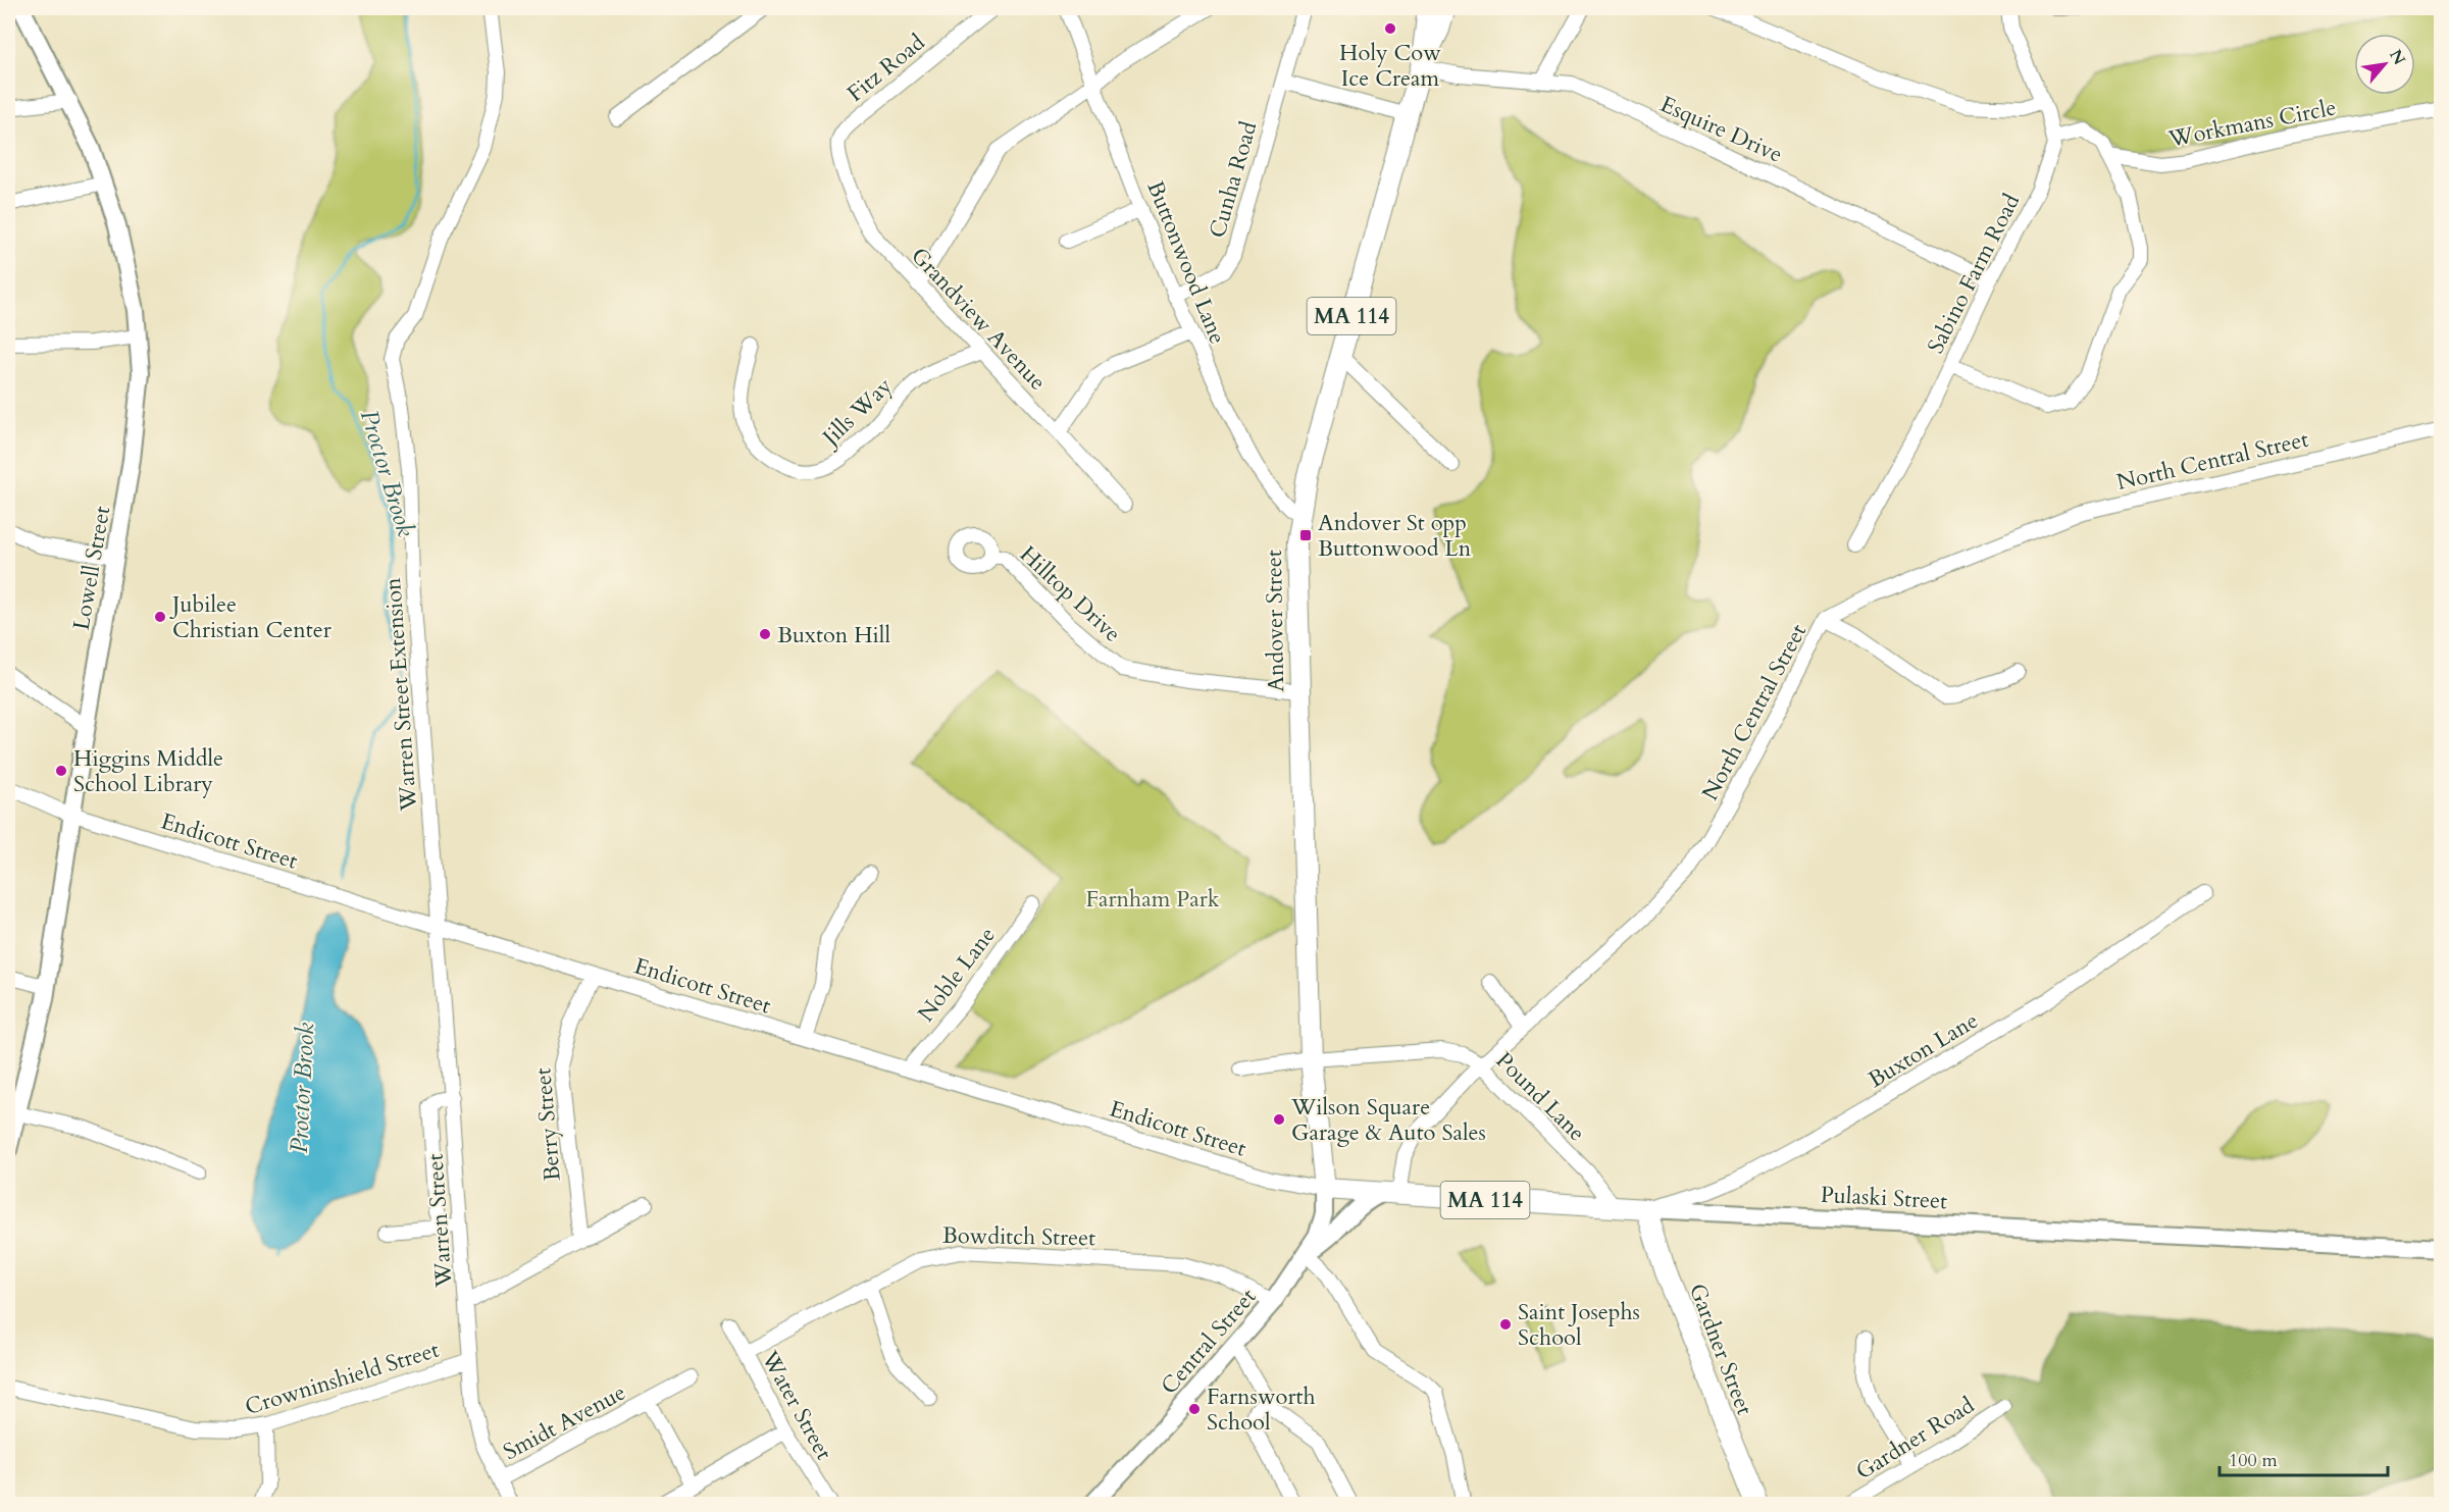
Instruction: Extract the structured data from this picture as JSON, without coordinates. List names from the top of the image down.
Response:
{
  "streets": {
    "highway": [
      "MA 114",
      "Andover Street",
      "Pulaski Street",
      "Gardner Street"
    ],
    "main road": ["Lowell Street", "Central Street"],
    "street": [
      "Fitz Road",
      "Workmans Circle",
      "Esquire Drive",
      "Cunha Road",
      "Buttonwood Lane",
      "Sabino Farm Road",
      "Grandview Avenue",
      "Jills Way",
      "North Central Street",
      "Hilltop Drive",
      "Warren Street Extension",
      "Endicott Street",
      "Noble Lane",
      "Buxton Lane",
      "Pound Lane",
      "Berry Street",
      "Warren Street",
      "Bowditch Street",
      "Crowninshield Street",
      "Water Street",
      "Smidt Avenue",
      "Gardner Road"
    ]
  },
  "crossings": [
    ["Fitz Road", "Grandview Avenue"],
    ["Esquire Drive", "Sabino Farm Road"],
    ["Esquire Drive", "Andover Street"],
    ["Cunha Road", "Buttonwood Lane"],
    ["Buttonwood Lane", "Andover Street"],
    ["Grandview Avenue", "Jills Way"],
    ["North Central Street", "Pound Lane"],
    ["North Central Street", "Pulaski Street"],
    ["Lowell Street", "Endicott Street"],
    ["Hilltop Drive", "Andover Street"],
    ["Andover Street", "Endicott Street"],
    ["Andover Street", "Pound Lane"],
    ["Andover Street", "Pulaski Street"],
    ["Andover Street", "Central Street"],
    ["Warren Street Extension", "Endicott Street"],
    ["Warren Street Extension", "Warren Street"],
    ["Endicott Street", "Noble Lane"],
    ["Endicott Street", "Berry Street"],
    ["Endicott Street", "Pulaski Street"],
    ["Endicott Street", "Warren Street"],
    ["Endicott Street", "Central Street"],
    ["Buxton Lane", "Pulaski Street"],
    ["Buxton Lane", "Gardner Street"],
    ["Pound Lane", "Pulaski Street"],
    ["Pulaski Street", "Central Street"],
    ["Pulaski Street", "Gardner Street"],
    ["Warren Street", "Crowninshield Street"],
    ["Warren Street", "Smidt Avenue"],
    ["Bowditch Street", "Central Street"],
    ["Bowditch Street", "Water Street"]
  ],
  "water": ["Proctor Brook"],
  "parks": ["Farnham Park"],
  "places": {
    "other": [
      "Holy Cow Ice Cream",
      "Jubilee Christian Center",
      "Buxton Hill",
      "Higgins Middle School Library",
      "Wilson Square Garage & Auto Sales",
      "Saint Josephs School",
      "Farnsworth School"
    ],
    "transit": ["Andover St opp Buttonwood Ln"]
  },
  "scale_bar": "100 m",
  "north": "top right"
}
